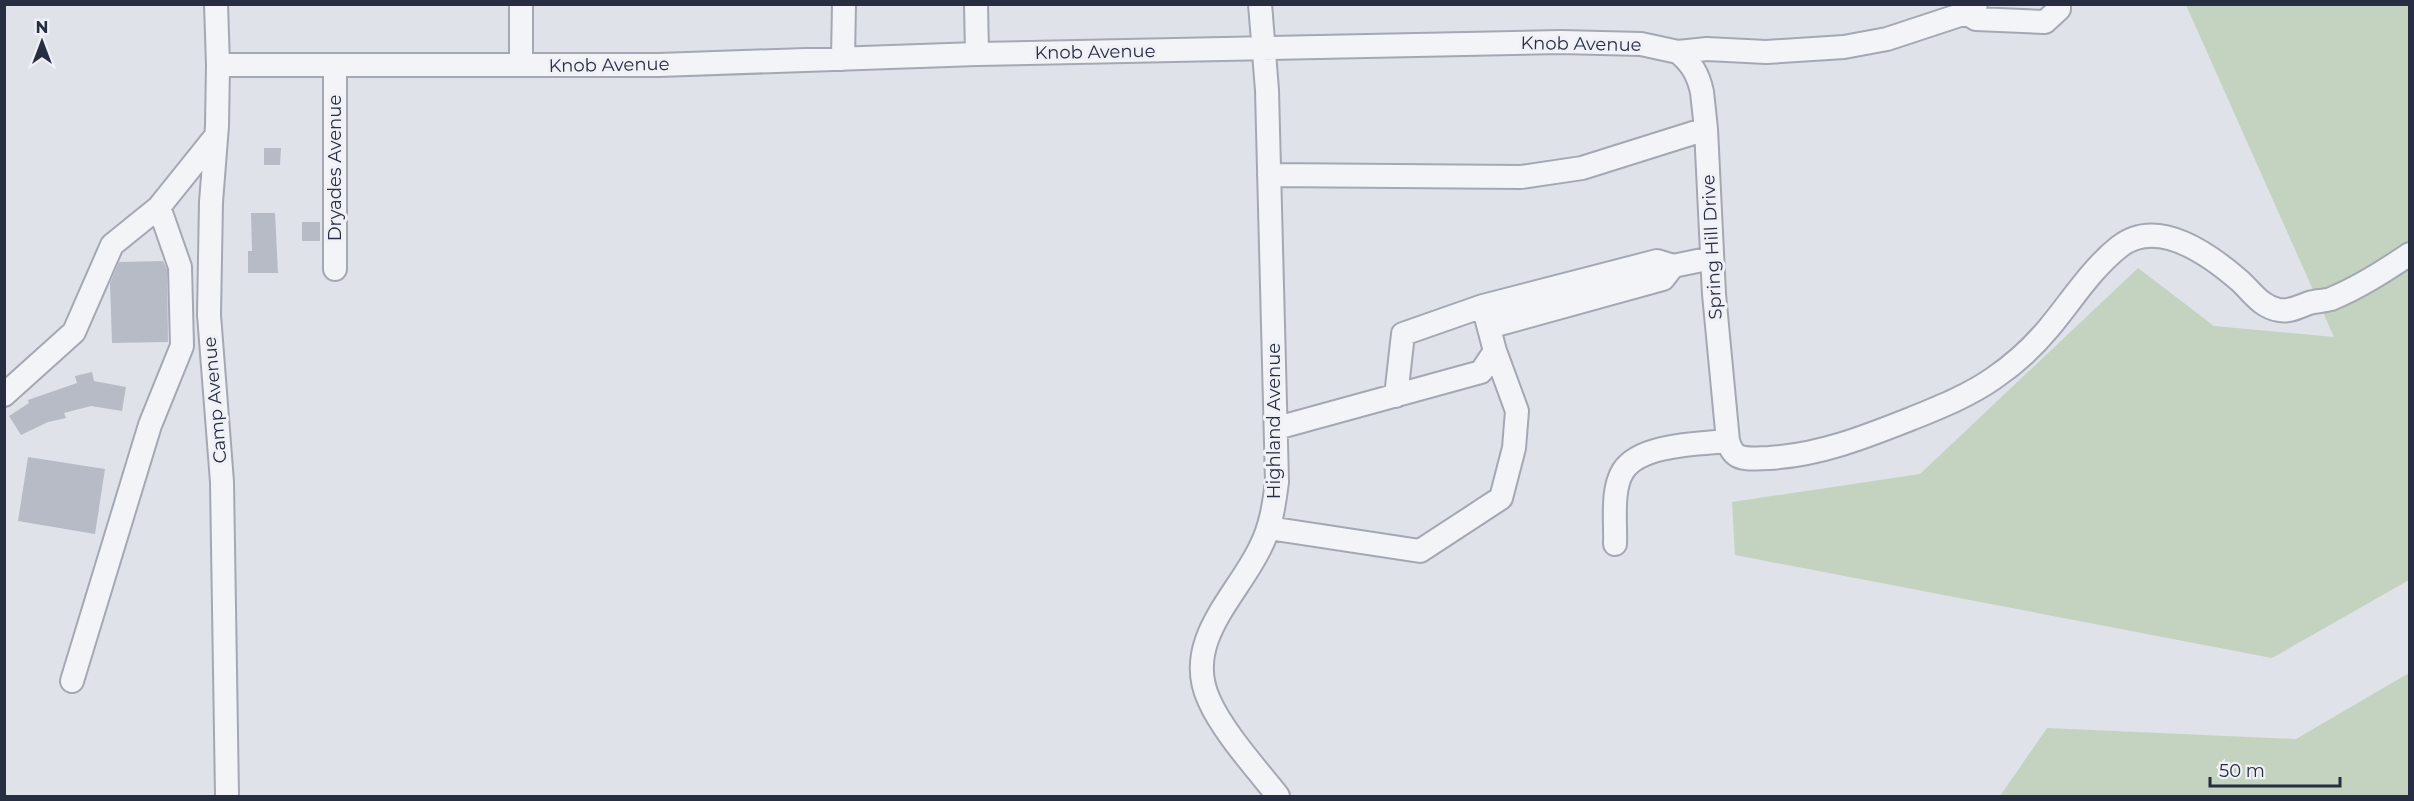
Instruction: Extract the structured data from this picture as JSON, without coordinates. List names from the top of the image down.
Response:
{
  "streets": {
    "street": [
      "Knob Avenue",
      "Dryades Avenue",
      "Spring Hill Drive",
      "Camp Avenue",
      "Highland Avenue"
    ]
  },
  "crossings": [
    ["Knob Avenue", "Dryades Avenue"],
    ["Knob Avenue", "Spring Hill Drive"],
    ["Knob Avenue", "Camp Avenue"],
    ["Knob Avenue", "Highland Avenue"]
  ],
  "scale_bar": "50 m",
  "north": "top"
}
